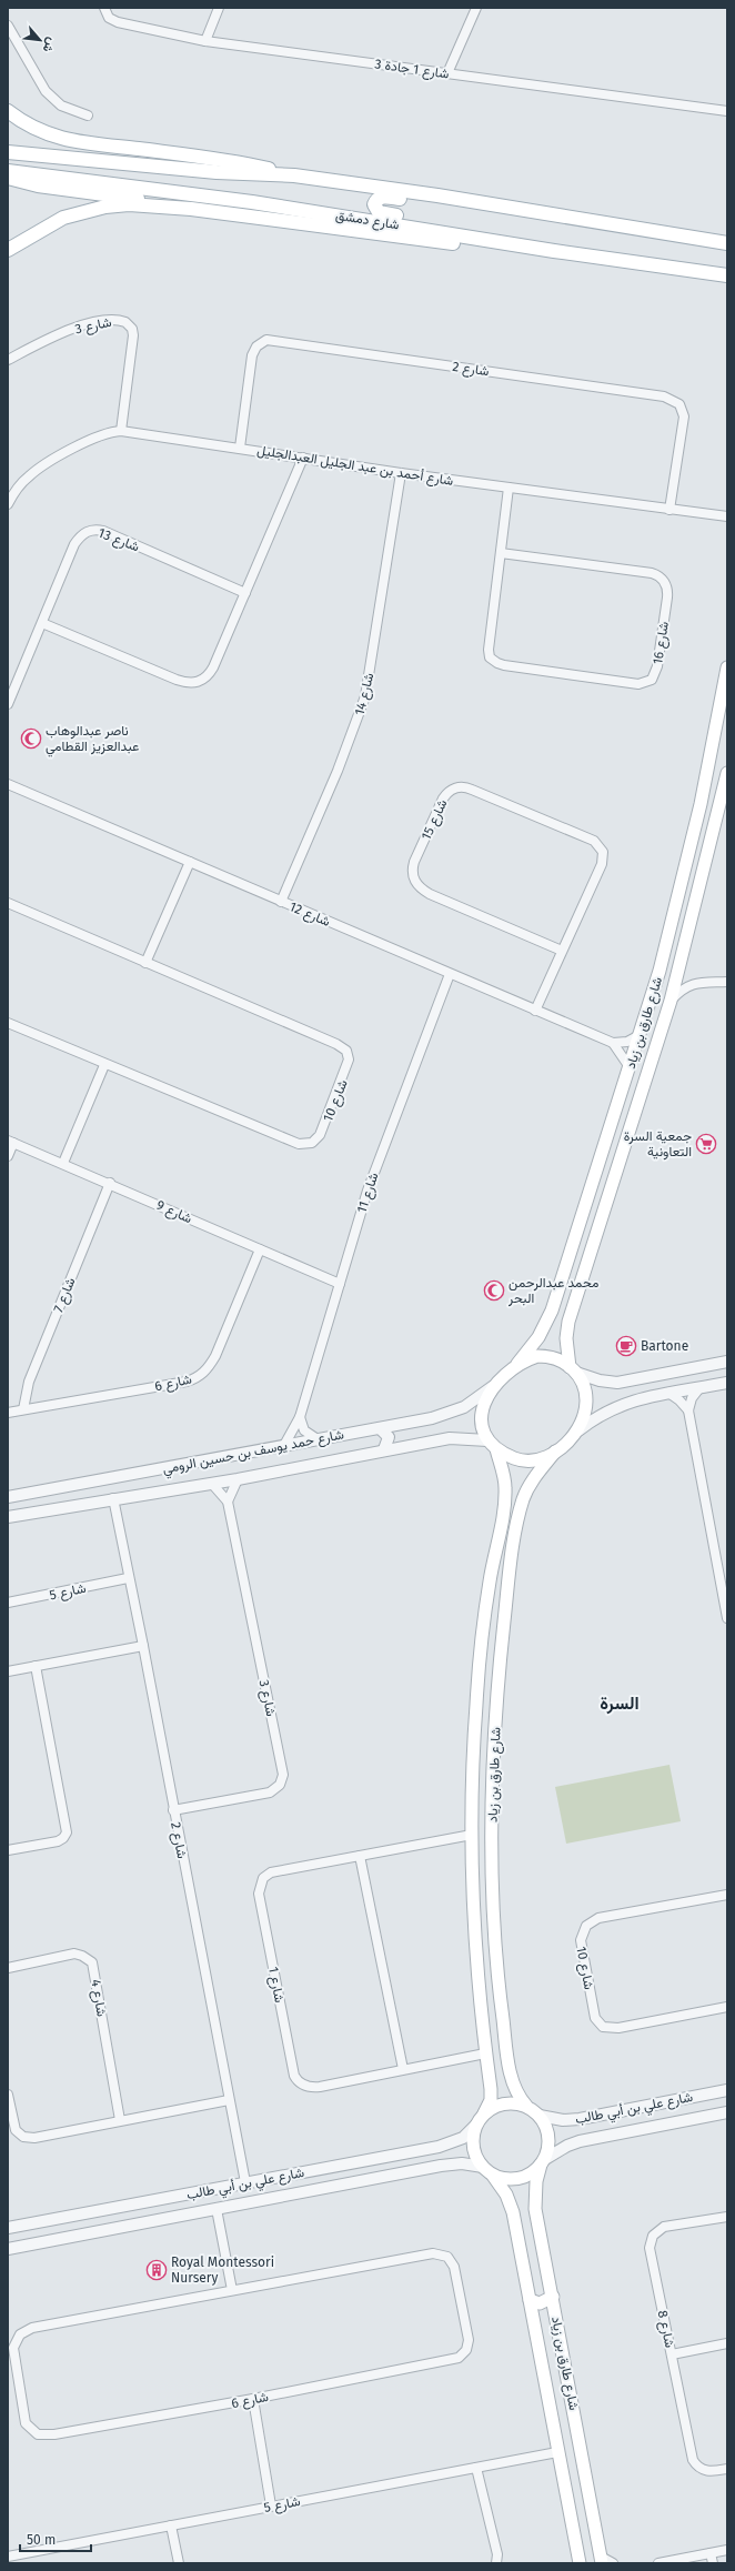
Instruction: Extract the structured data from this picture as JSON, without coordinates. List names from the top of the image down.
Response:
{
  "streets": {
    "main road": ["شارع دمشق", "شارع طارق بن زياد"],
    "street": [
      "شارع 1 جادة 3",
      "شارع 3",
      "شارع 2",
      "شارع أحمد بن عبد الجليل العبدالجليل",
      "شارع 13",
      "شارع 16",
      "شارع 14",
      "شارع 15",
      "شارع 12",
      "شارع 10",
      "شارع 11",
      "شارع 9",
      "شارع 7",
      "شارع 6",
      "شارع حمد يوسف بن حسين الرومي",
      "شارع 5",
      "شارع 1",
      "شارع 4",
      "شارع علي بن أبي طالب",
      "شارع 8"
    ]
  },
  "crossings": [
    ["شارع 3", "شارع 2"],
    ["شارع 3", "شارع أحمد بن عبد الجليل العبدالجليل"],
    ["شارع 3", "شارع حمد يوسف بن حسين الرومي"],
    ["شارع 2", "شارع أحمد بن عبد الجليل العبدالجليل"],
    ["شارع 2", "شارع حمد يوسف بن حسين الرومي"],
    ["شارع 2", "شارع 5"],
    ["شارع 2", "شارع علي بن أبي طالب"],
    ["شارع أحمد بن عبد الجليل العبدالجليل", "شارع 16"],
    ["شارع أحمد بن عبد الجليل العبدالجليل", "شارع 14"],
    ["شارع 14", "شارع 12"],
    ["شارع 15", "شارع 12"],
    ["شارع 12", "شارع 11"],
    ["شارع طارق بن زياد", "شارع حمد يوسف بن حسين الرومي"],
    ["شارع طارق بن زياد", "شارع 5"],
    ["شارع طارق بن زياد", "شارع 1"],
    ["شارع طارق بن زياد", "شارع علي بن أبي طالب"],
    ["شارع 11", "شارع 9"],
    ["شارع 11", "شارع حمد يوسف بن حسين الرومي"],
    ["شارع 9", "شارع 7"],
    ["شارع 9", "شارع 6"],
    ["شارع 7", "شارع 6"]
  ],
  "districts": ["السرة"],
  "places": {
    "mosque": ["ناصر عبدالوهاب عبدالعزيز القطامي", "محمد عبدالرحمن البحر"],
    "supermarket": ["جمعية السرة التعاونية"],
    "cafe": ["Bartone"],
    "building": ["Royal Montessori Nursery"]
  },
  "scale_bar": "50 m",
  "north": "bottom right"
}
